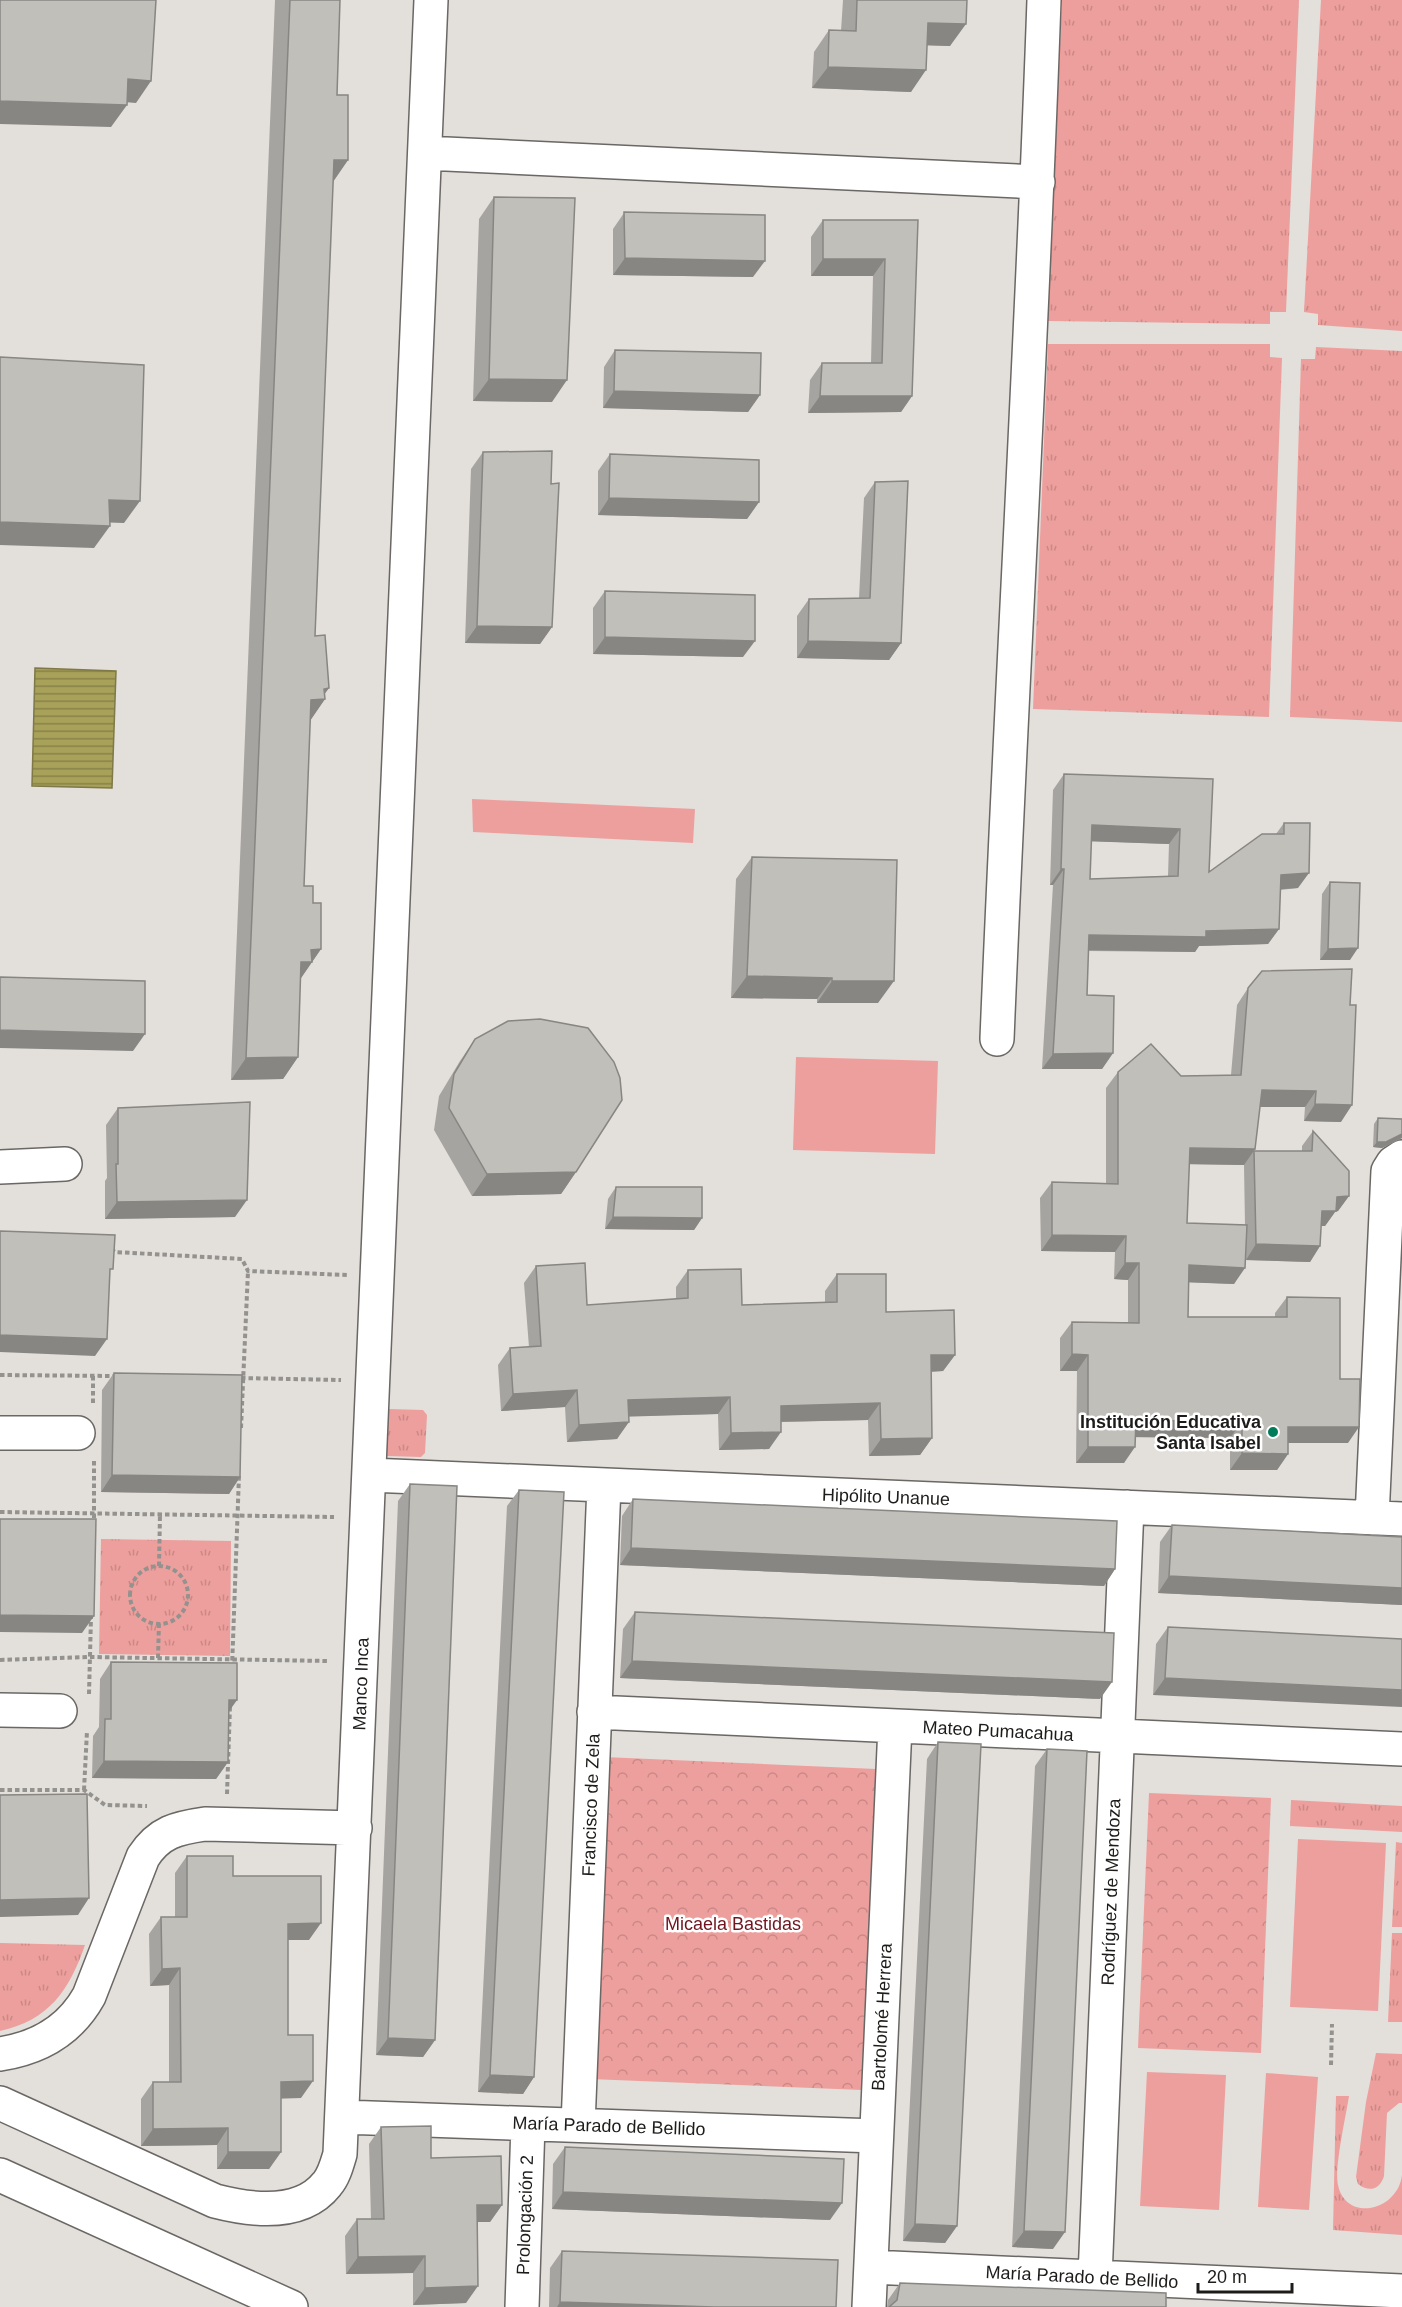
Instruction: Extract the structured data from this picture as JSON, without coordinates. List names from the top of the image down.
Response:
{
  "streets": {
    "street": [
      "Hipólito Unanue",
      "Manco Inca",
      "Mateo Pumacahua",
      "Francisco de Zela",
      "Rodríguez de Mendoza",
      "Bartolomé Herrera",
      "María Parado de Bellido",
      "Prolongación 2"
    ]
  },
  "crossings": [
    ["Hipólito Unanue", "Manco Inca"],
    ["Hipólito Unanue", "Francisco de Zela"],
    ["Hipólito Unanue", "Rodríguez de Mendoza"],
    ["Manco Inca", "María Parado de Bellido"],
    ["Mateo Pumacahua", "Francisco de Zela"],
    ["Mateo Pumacahua", "Rodríguez de Mendoza"],
    ["Mateo Pumacahua", "Bartolomé Herrera"],
    ["Francisco de Zela", "María Parado de Bellido"],
    ["Rodríguez de Mendoza", "María Parado de Bellido"],
    ["Bartolomé Herrera", "María Parado de Bellido"],
    ["María Parado de Bellido", "Prolongación 2"]
  ],
  "parks": ["Micaela Bastidas"],
  "places": ["Institución Educativa Santa Isabel"],
  "scale_bar": "20 m"
}
